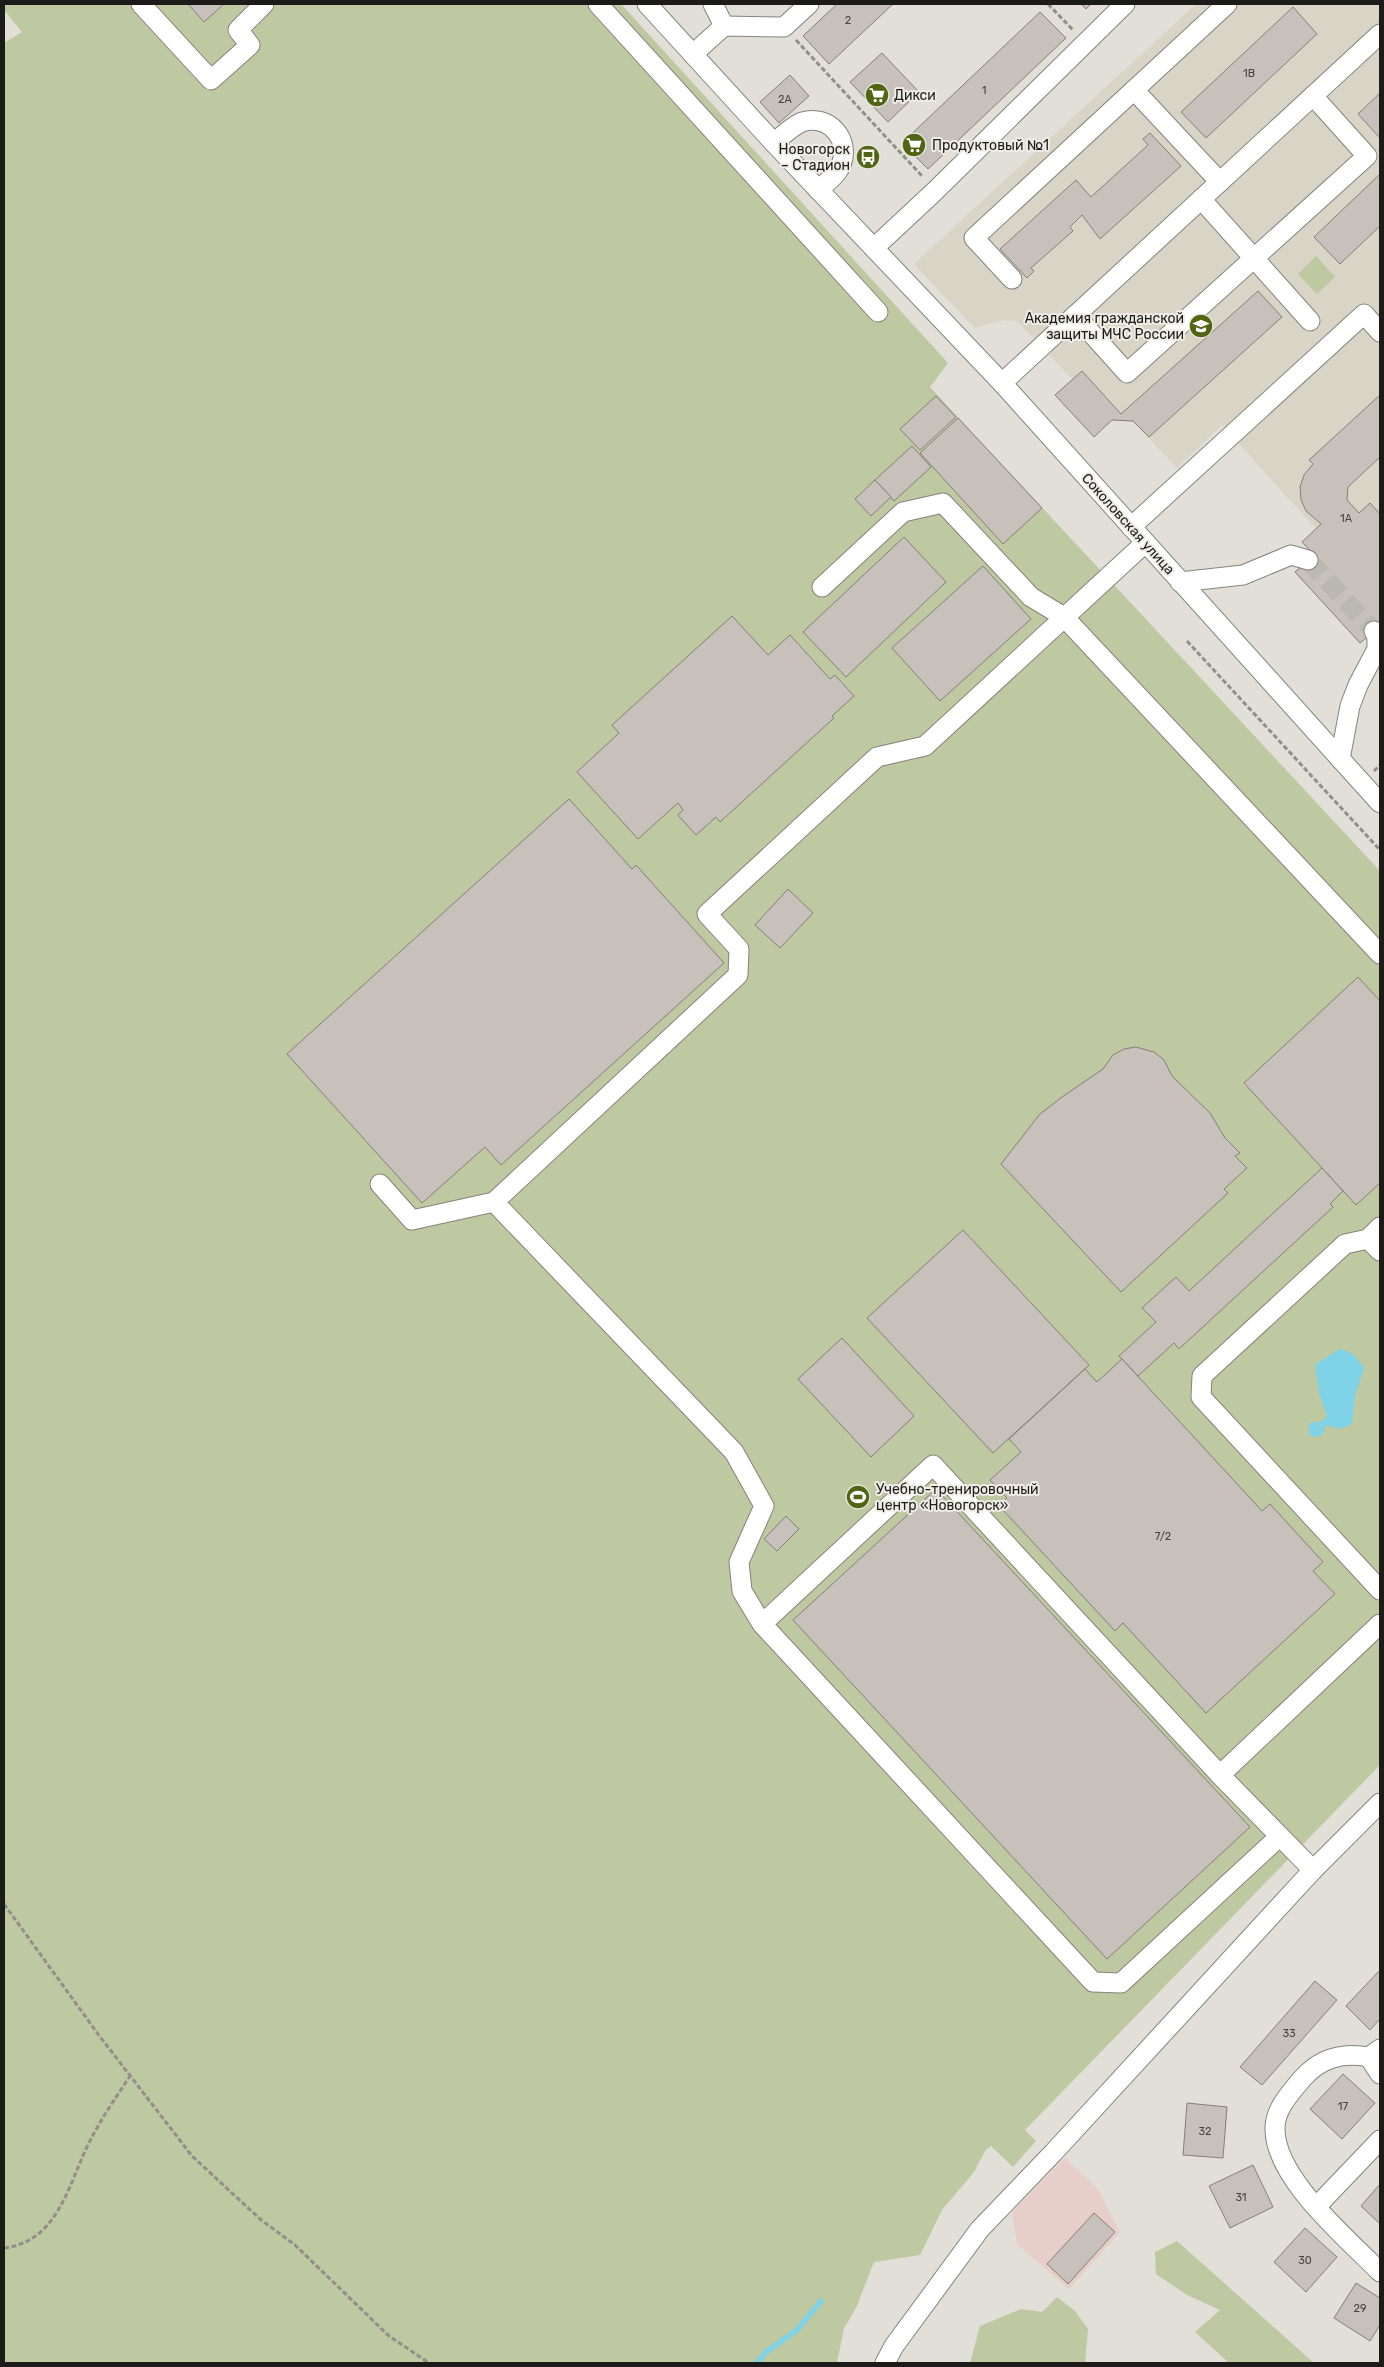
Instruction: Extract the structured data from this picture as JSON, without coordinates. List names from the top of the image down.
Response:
{
  "streets": {
    "street": ["Соколовская улица"]
  },
  "places": {
    "supermarket": ["Дикси", "Продуктовый №1"],
    "bus stop": ["Новогорск – Стадион"],
    "school or university": ["Академия гражданской защиты МЧС России"],
    "sports": ["Учебно-тренировочный центр «Новогорск»"]
  },
  "house_numbers": [
    "2",
    "1В",
    "1",
    "2А",
    "1А",
    "7/2",
    "33",
    "17",
    "32",
    "31",
    "30",
    "29"
  ]
}
